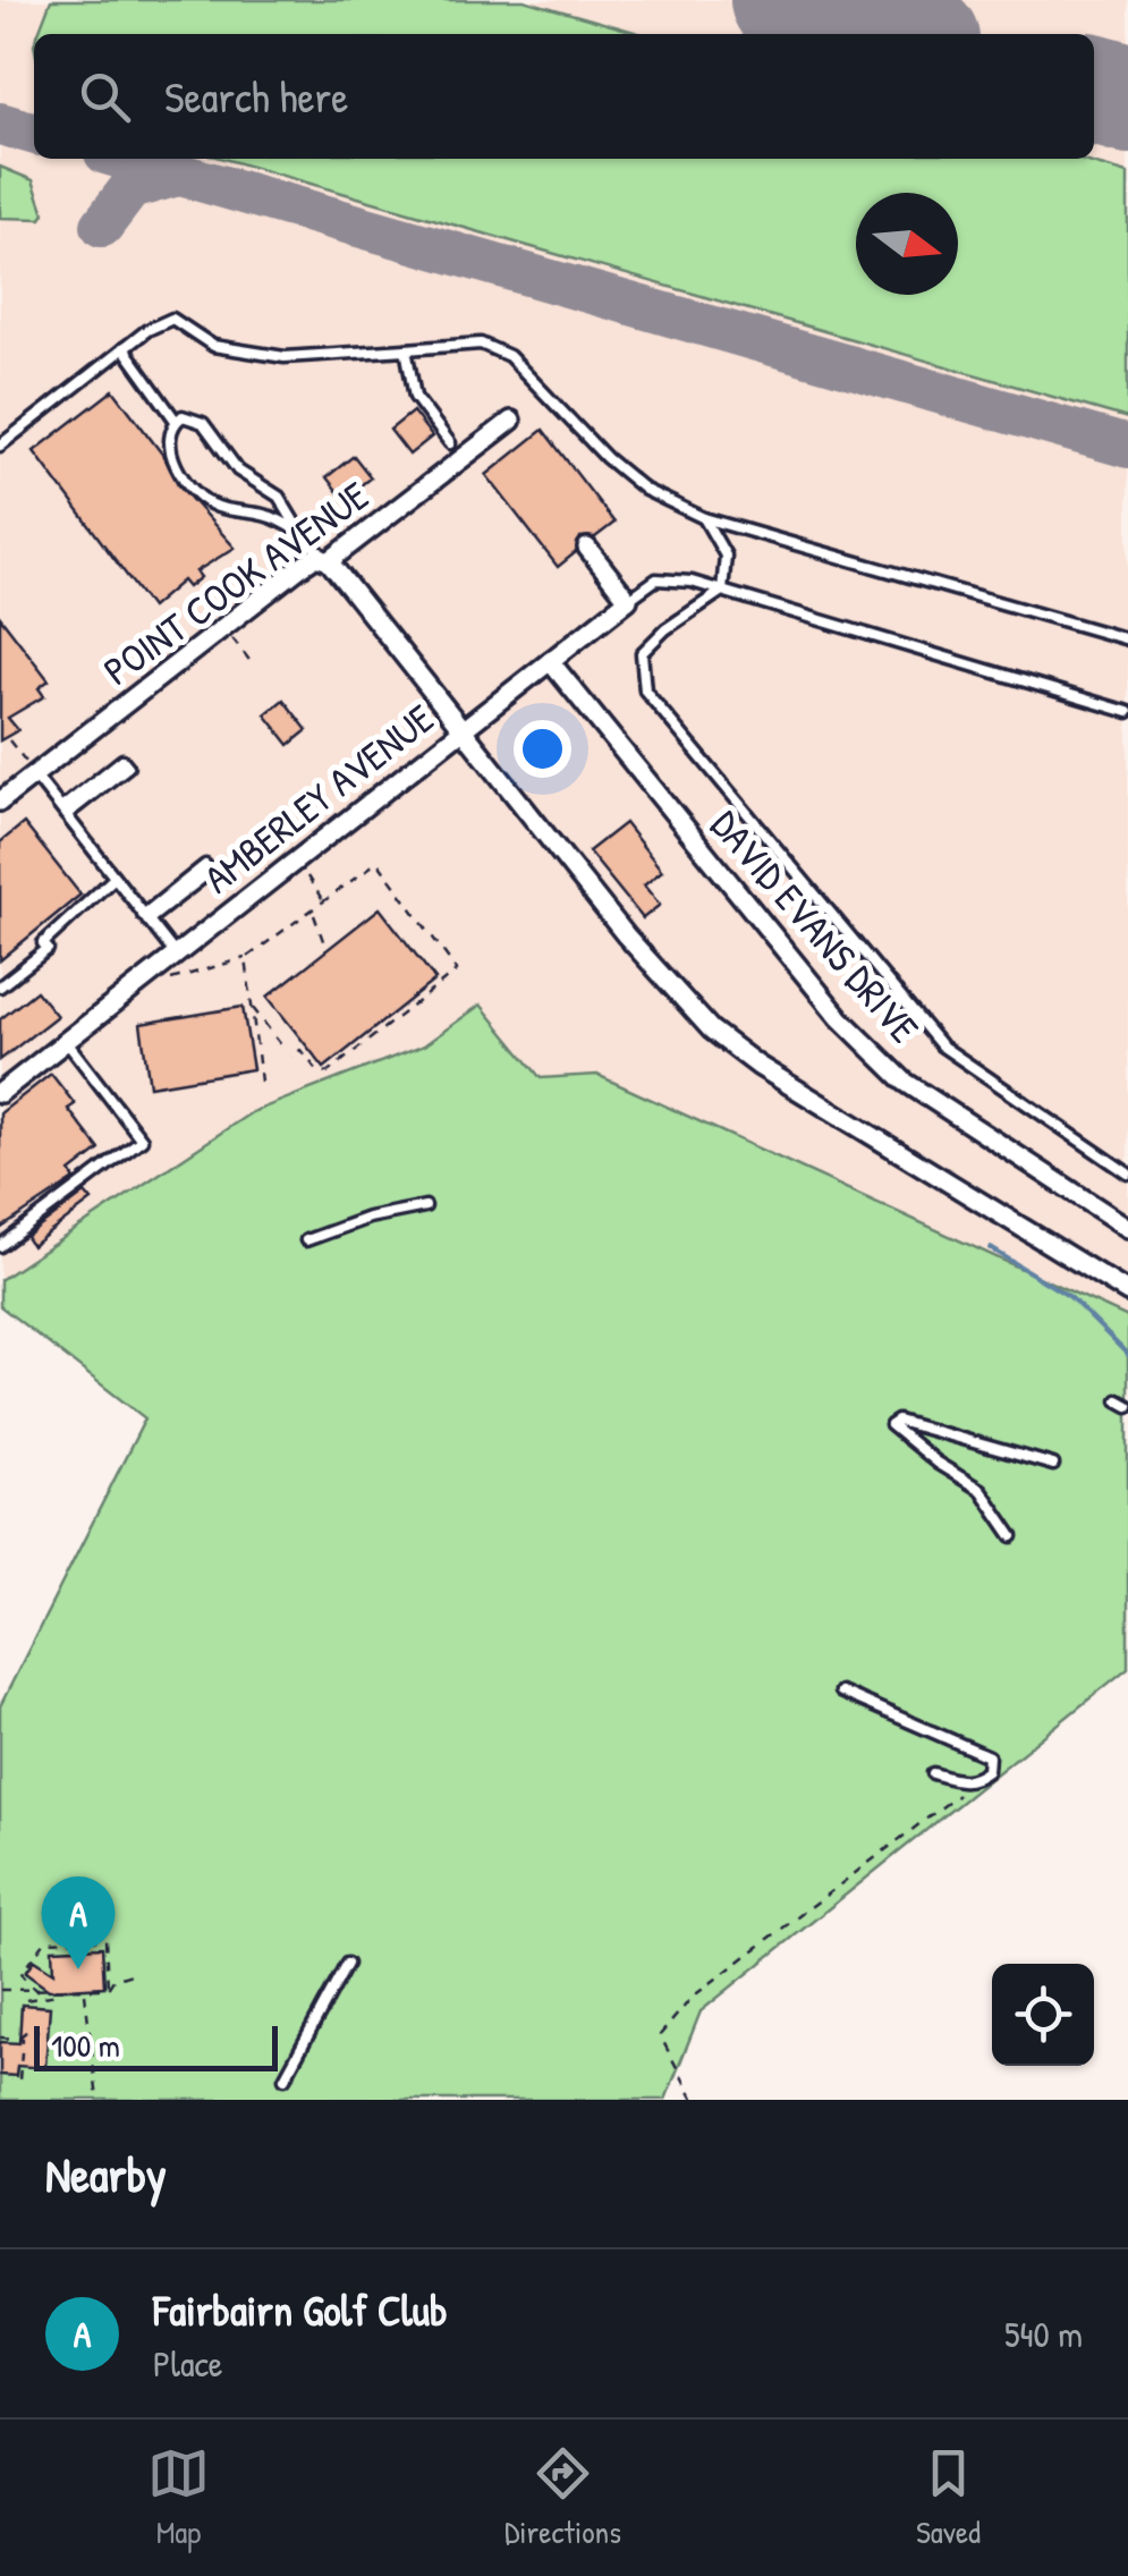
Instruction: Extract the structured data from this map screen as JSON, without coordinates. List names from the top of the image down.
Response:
{
  "streets": {
    "street": ["POINT COOK AVENUE", "AMBERLEY AVENUE", "DAVID EVANS DRIVE"]
  },
  "crossings": [
    ["AMBERLEY AVENUE", "DAVID EVANS DRIVE"]
  ],
  "scale_bar": "100 m",
  "north": "right",
  "page": {
    "search": "Search here",
    "pins": "A",
    "scale": "100 m",
    "heading": "Nearby",
    "list": [
      {
        "mark": "A",
        "name": "Fairbairn Golf Club",
        "note": "Place",
        "value": "540 m"
      }
    ],
    "nav": ["Map", "Directions", "Saved"]
  }
}
